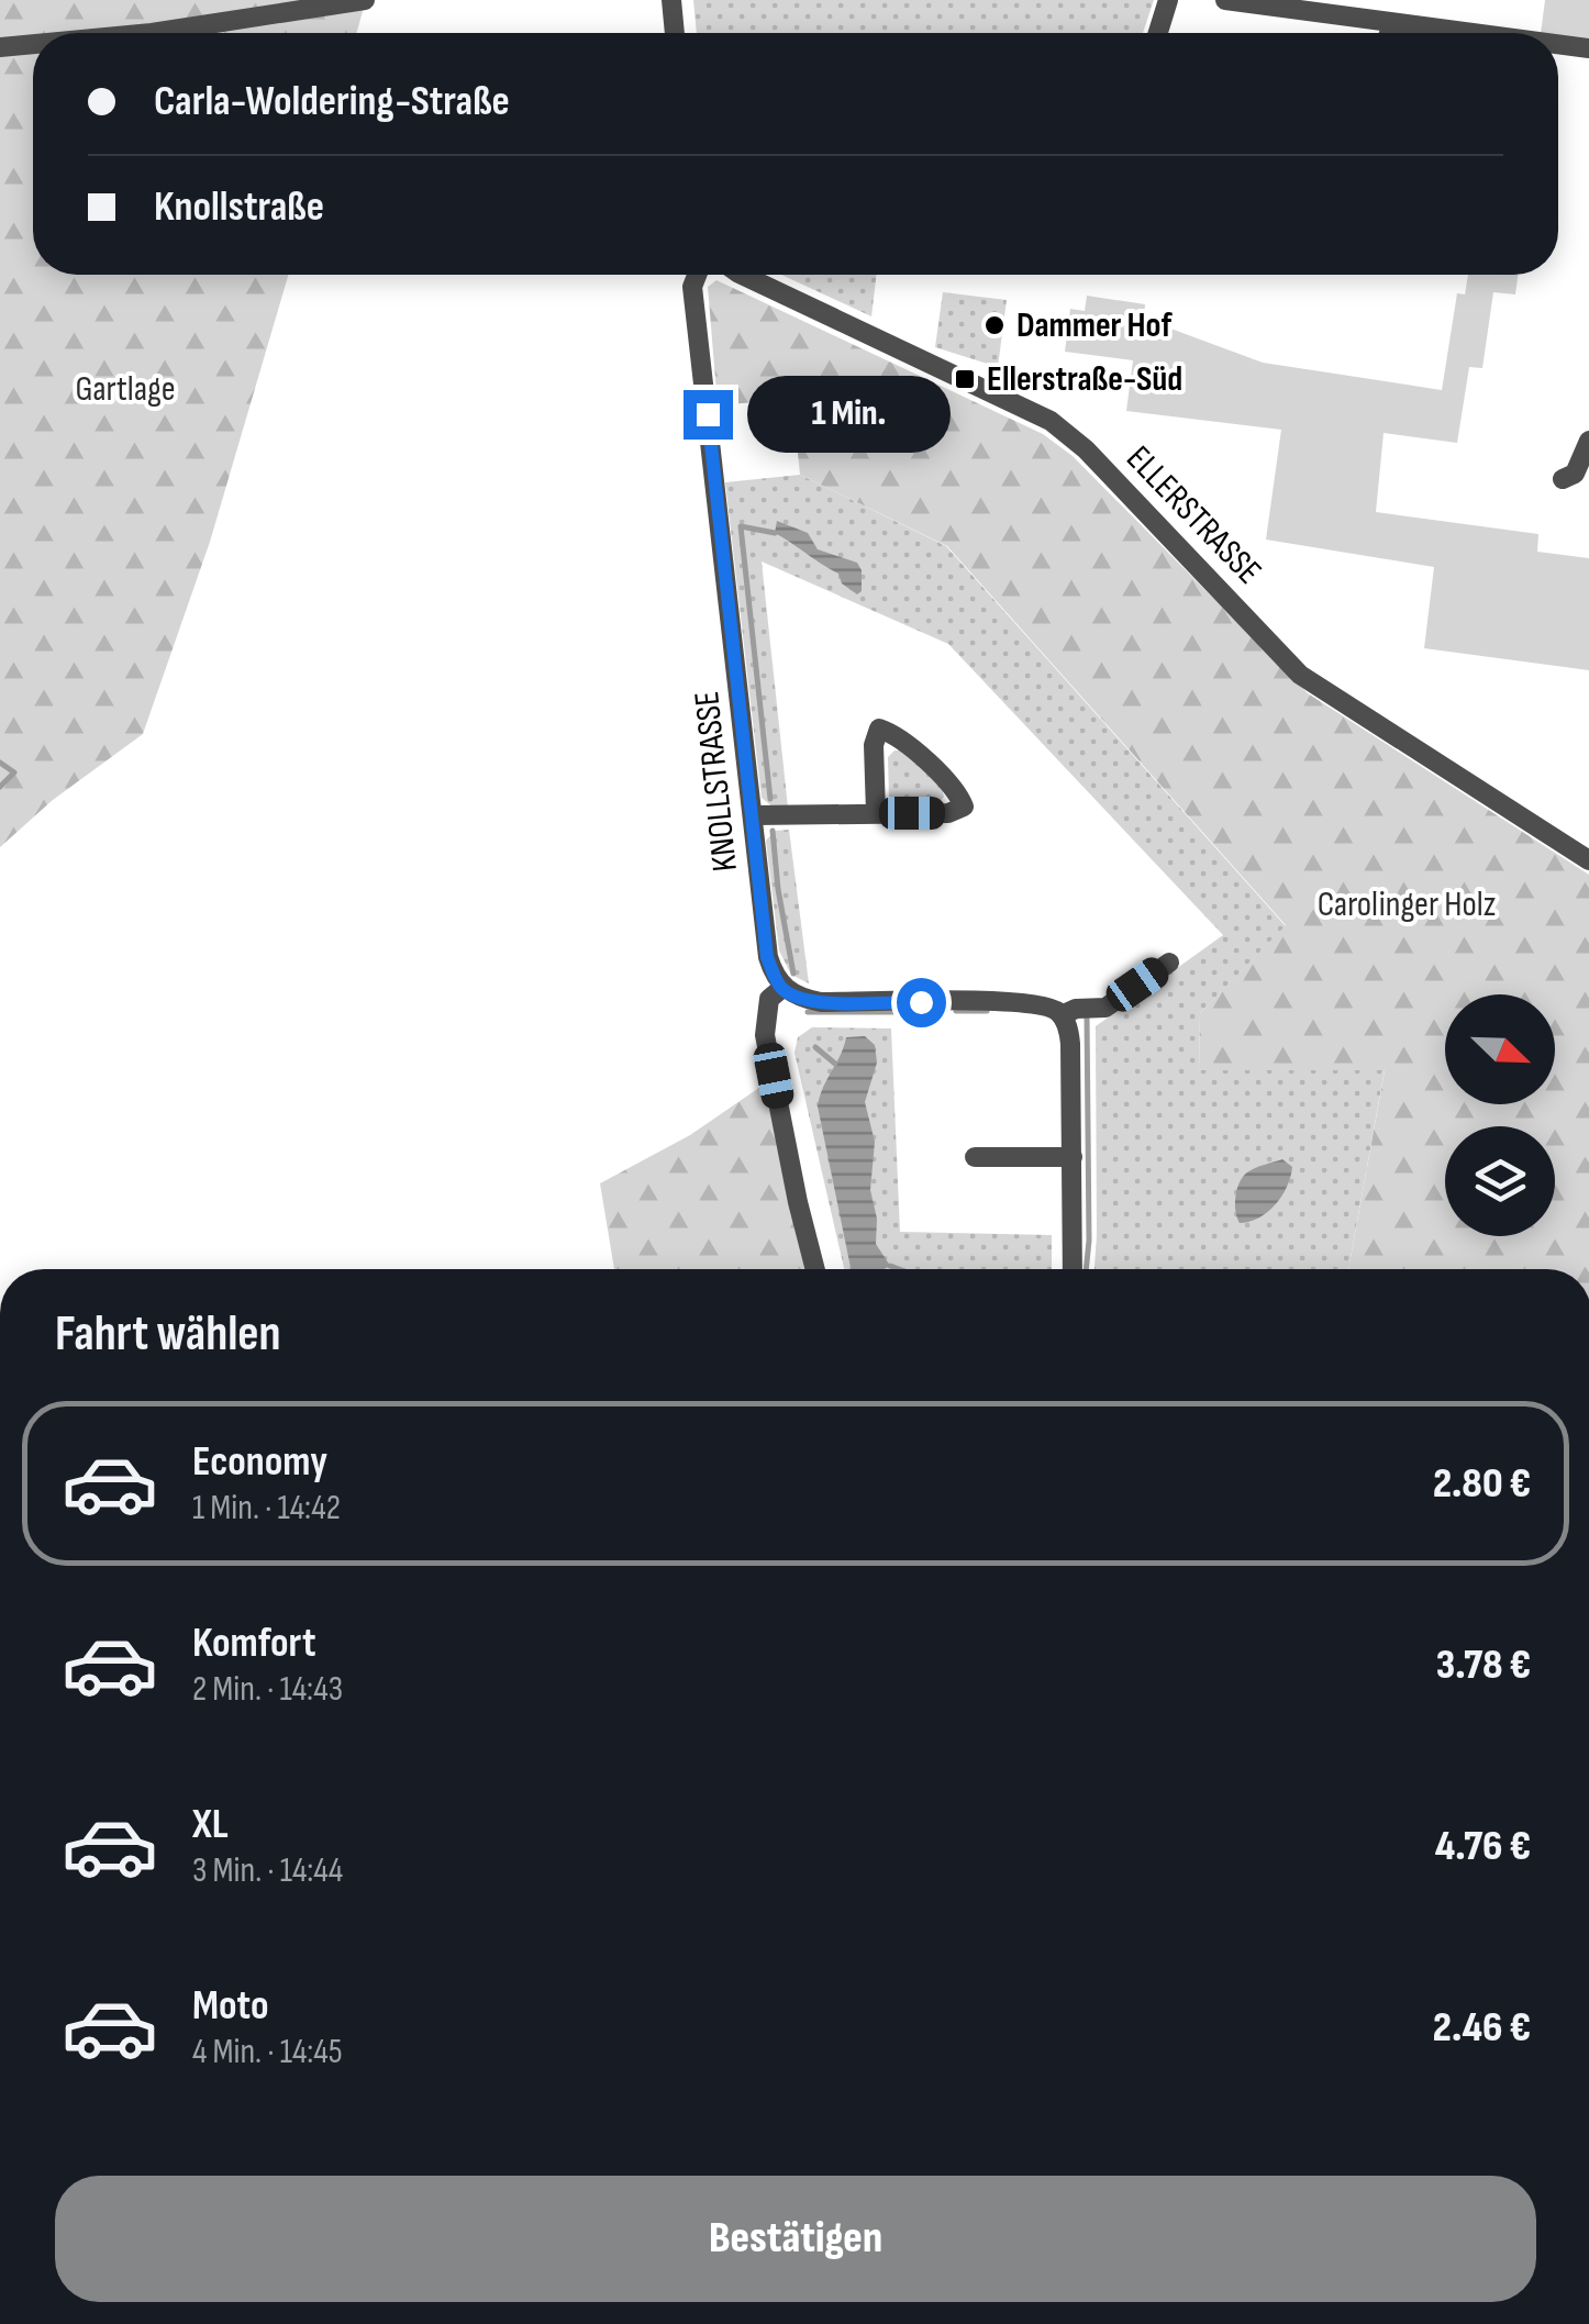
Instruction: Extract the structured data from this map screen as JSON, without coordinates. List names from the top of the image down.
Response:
{
  "streets": {
    "street": ["ELLERSTRASSE", "KNOLLSTRASSE"]
  },
  "parks": ["Gartlage", "Carolinger Holz"],
  "places": {
    "other": ["Dammer Hof"],
    "transit": ["Ellerstraße-Süd"]
  },
  "north": "bottom right",
  "page": {
    "banner": ["Carla-Woldering-Straße", "Knollstraße"],
    "bubble": "1 Min.",
    "heading": "Fahrt wählen",
    "list": [
      {
        "name": "Economy",
        "note": "1 Min. · 14:42",
        "value": "2.80 €"
      },
      {
        "name": "Komfort",
        "note": "2 Min. · 14:43",
        "value": "3.78 €"
      },
      {
        "name": "XL",
        "note": "3 Min. · 14:44",
        "value": "4.76 €"
      },
      {
        "name": "Moto",
        "note": "4 Min. · 14:45",
        "value": "2.46 €"
      }
    ],
    "buttons": "Bestätigen"
  }
}
